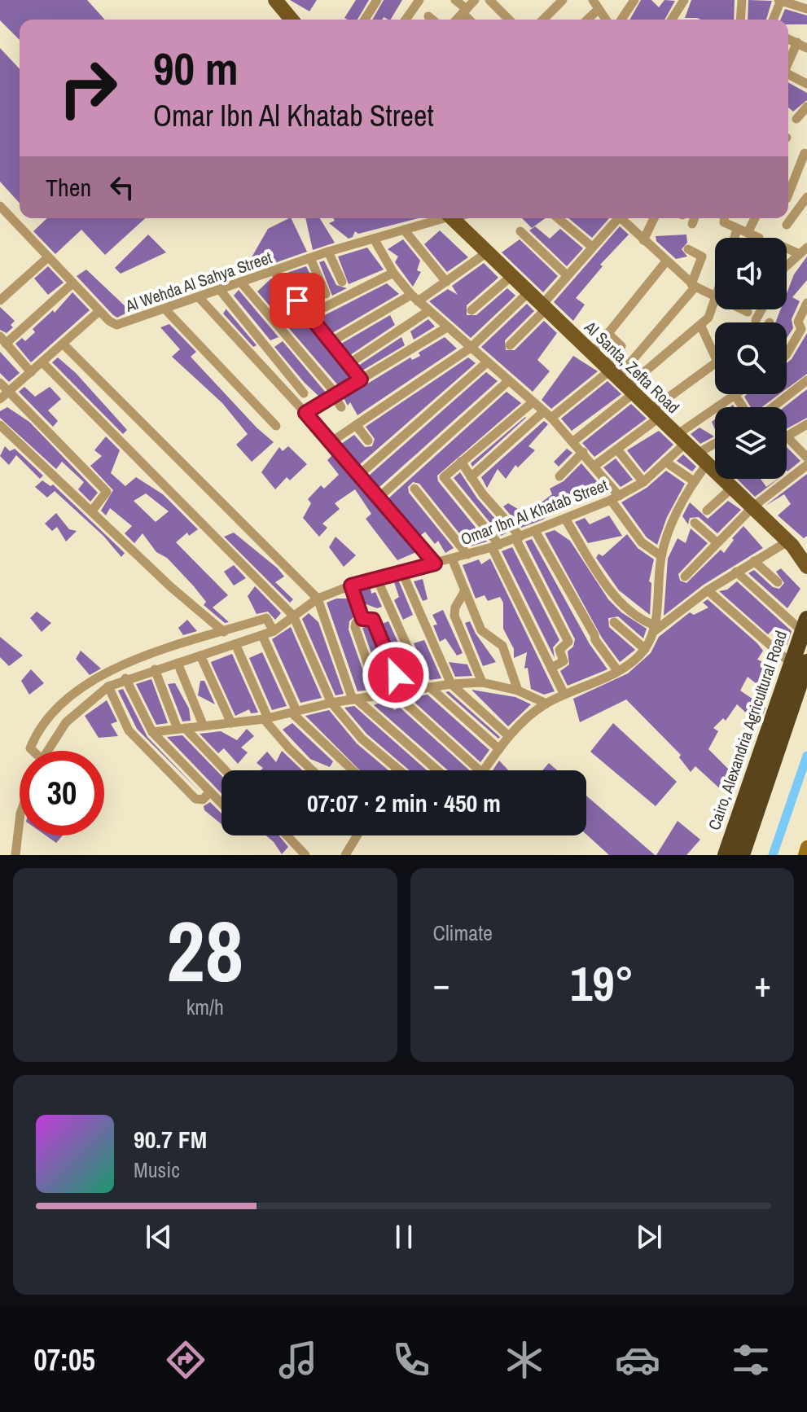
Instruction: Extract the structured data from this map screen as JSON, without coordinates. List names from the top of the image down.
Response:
{
  "streets": {
    "highway": ["Cairo, Alexandria Agricultural Road"],
    "main road": ["Al Santa, Zefta Road"],
    "street": ["Al Wehda Al Sahya Street", "Omar Ibn Al Khatab Street"]
  },
  "crossings": [
    ["Al Santa, Zefta Road", "Omar Ibn Al Khatab Street"]
  ],
  "page": {
    "turn": ["90 m", "Omar Ibn Al Khatab Street"],
    "then": "Then",
    "limit": "30",
    "trip": "07:07 · 2 min · 450 m",
    "tile": [
      ["28", "km/h"],
      "Climate"
    ],
    "heat": ["−", "19°", "+"],
    "song": ["90.7 FM", "Music"],
    "tabs": "07:05"
  }
}
